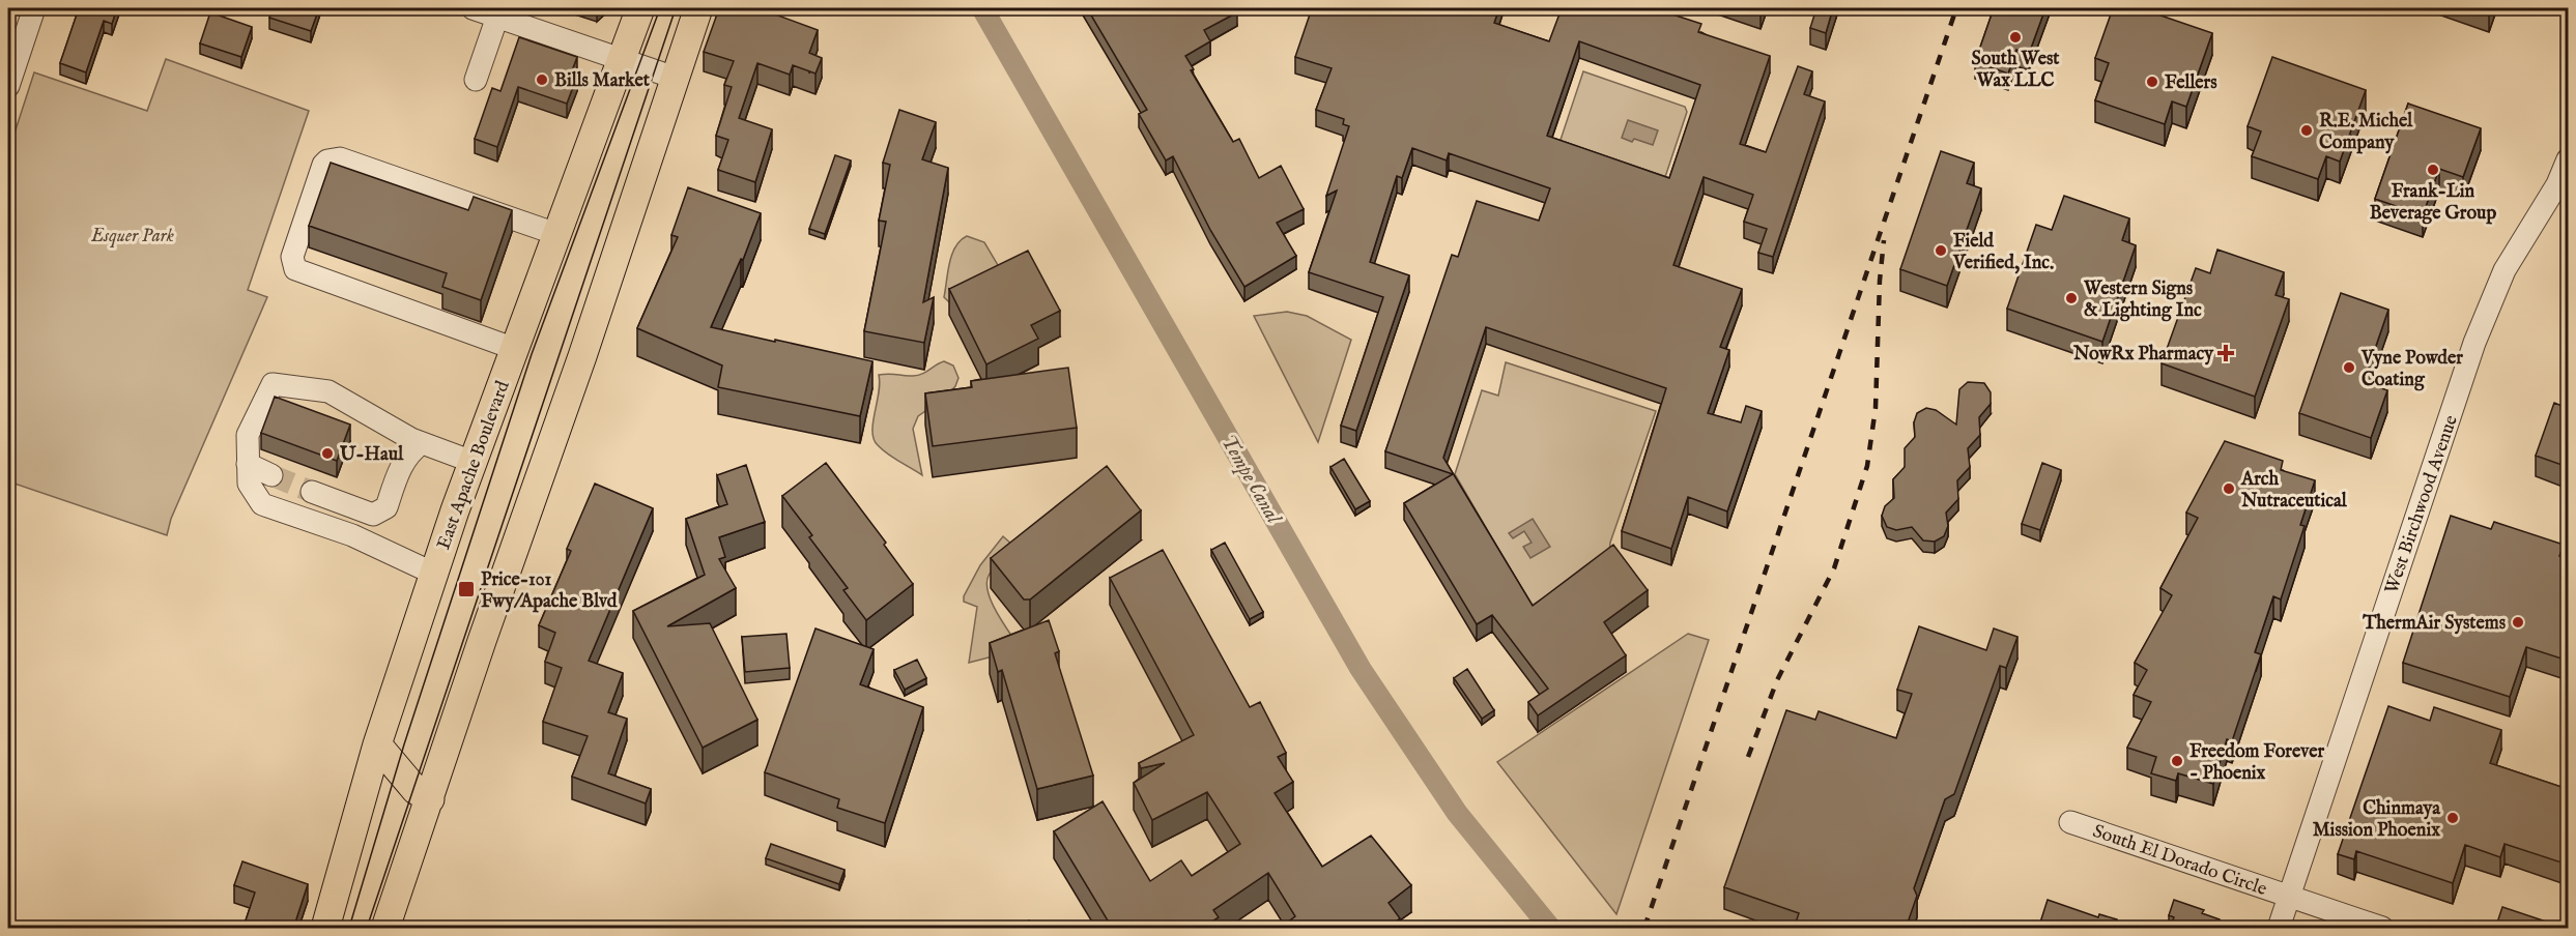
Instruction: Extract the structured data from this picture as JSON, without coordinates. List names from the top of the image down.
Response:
{
  "streets": {
    "main road": ["East Apache Boulevard"],
    "street": ["West Birchwood Avenue", "South El Dorado Circle"]
  },
  "crossings": [
    ["West Birchwood Avenue", "South El Dorado Circle"]
  ],
  "water": ["Tempe Canal"],
  "parks": ["Esquer Park"],
  "places": {
    "other": [
      "South West Wax LLC",
      "Bills Market",
      "Fellers",
      "R.E. Michel Company",
      "Frank-Lin Beverage Group",
      "Field Verified, Inc.",
      "Western Signs & Lighting Inc",
      "Vyne Powder Coating",
      "U-Haul",
      "Arch Nutraceutical",
      "ThermAir Systems",
      "Freedom Forever - Phoenix",
      "Chinmaya Mission Phoenix"
    ],
    "health": ["NowRx Pharmacy"],
    "transit": ["Price-101 Fwy/Apache Blvd"]
  }
}
